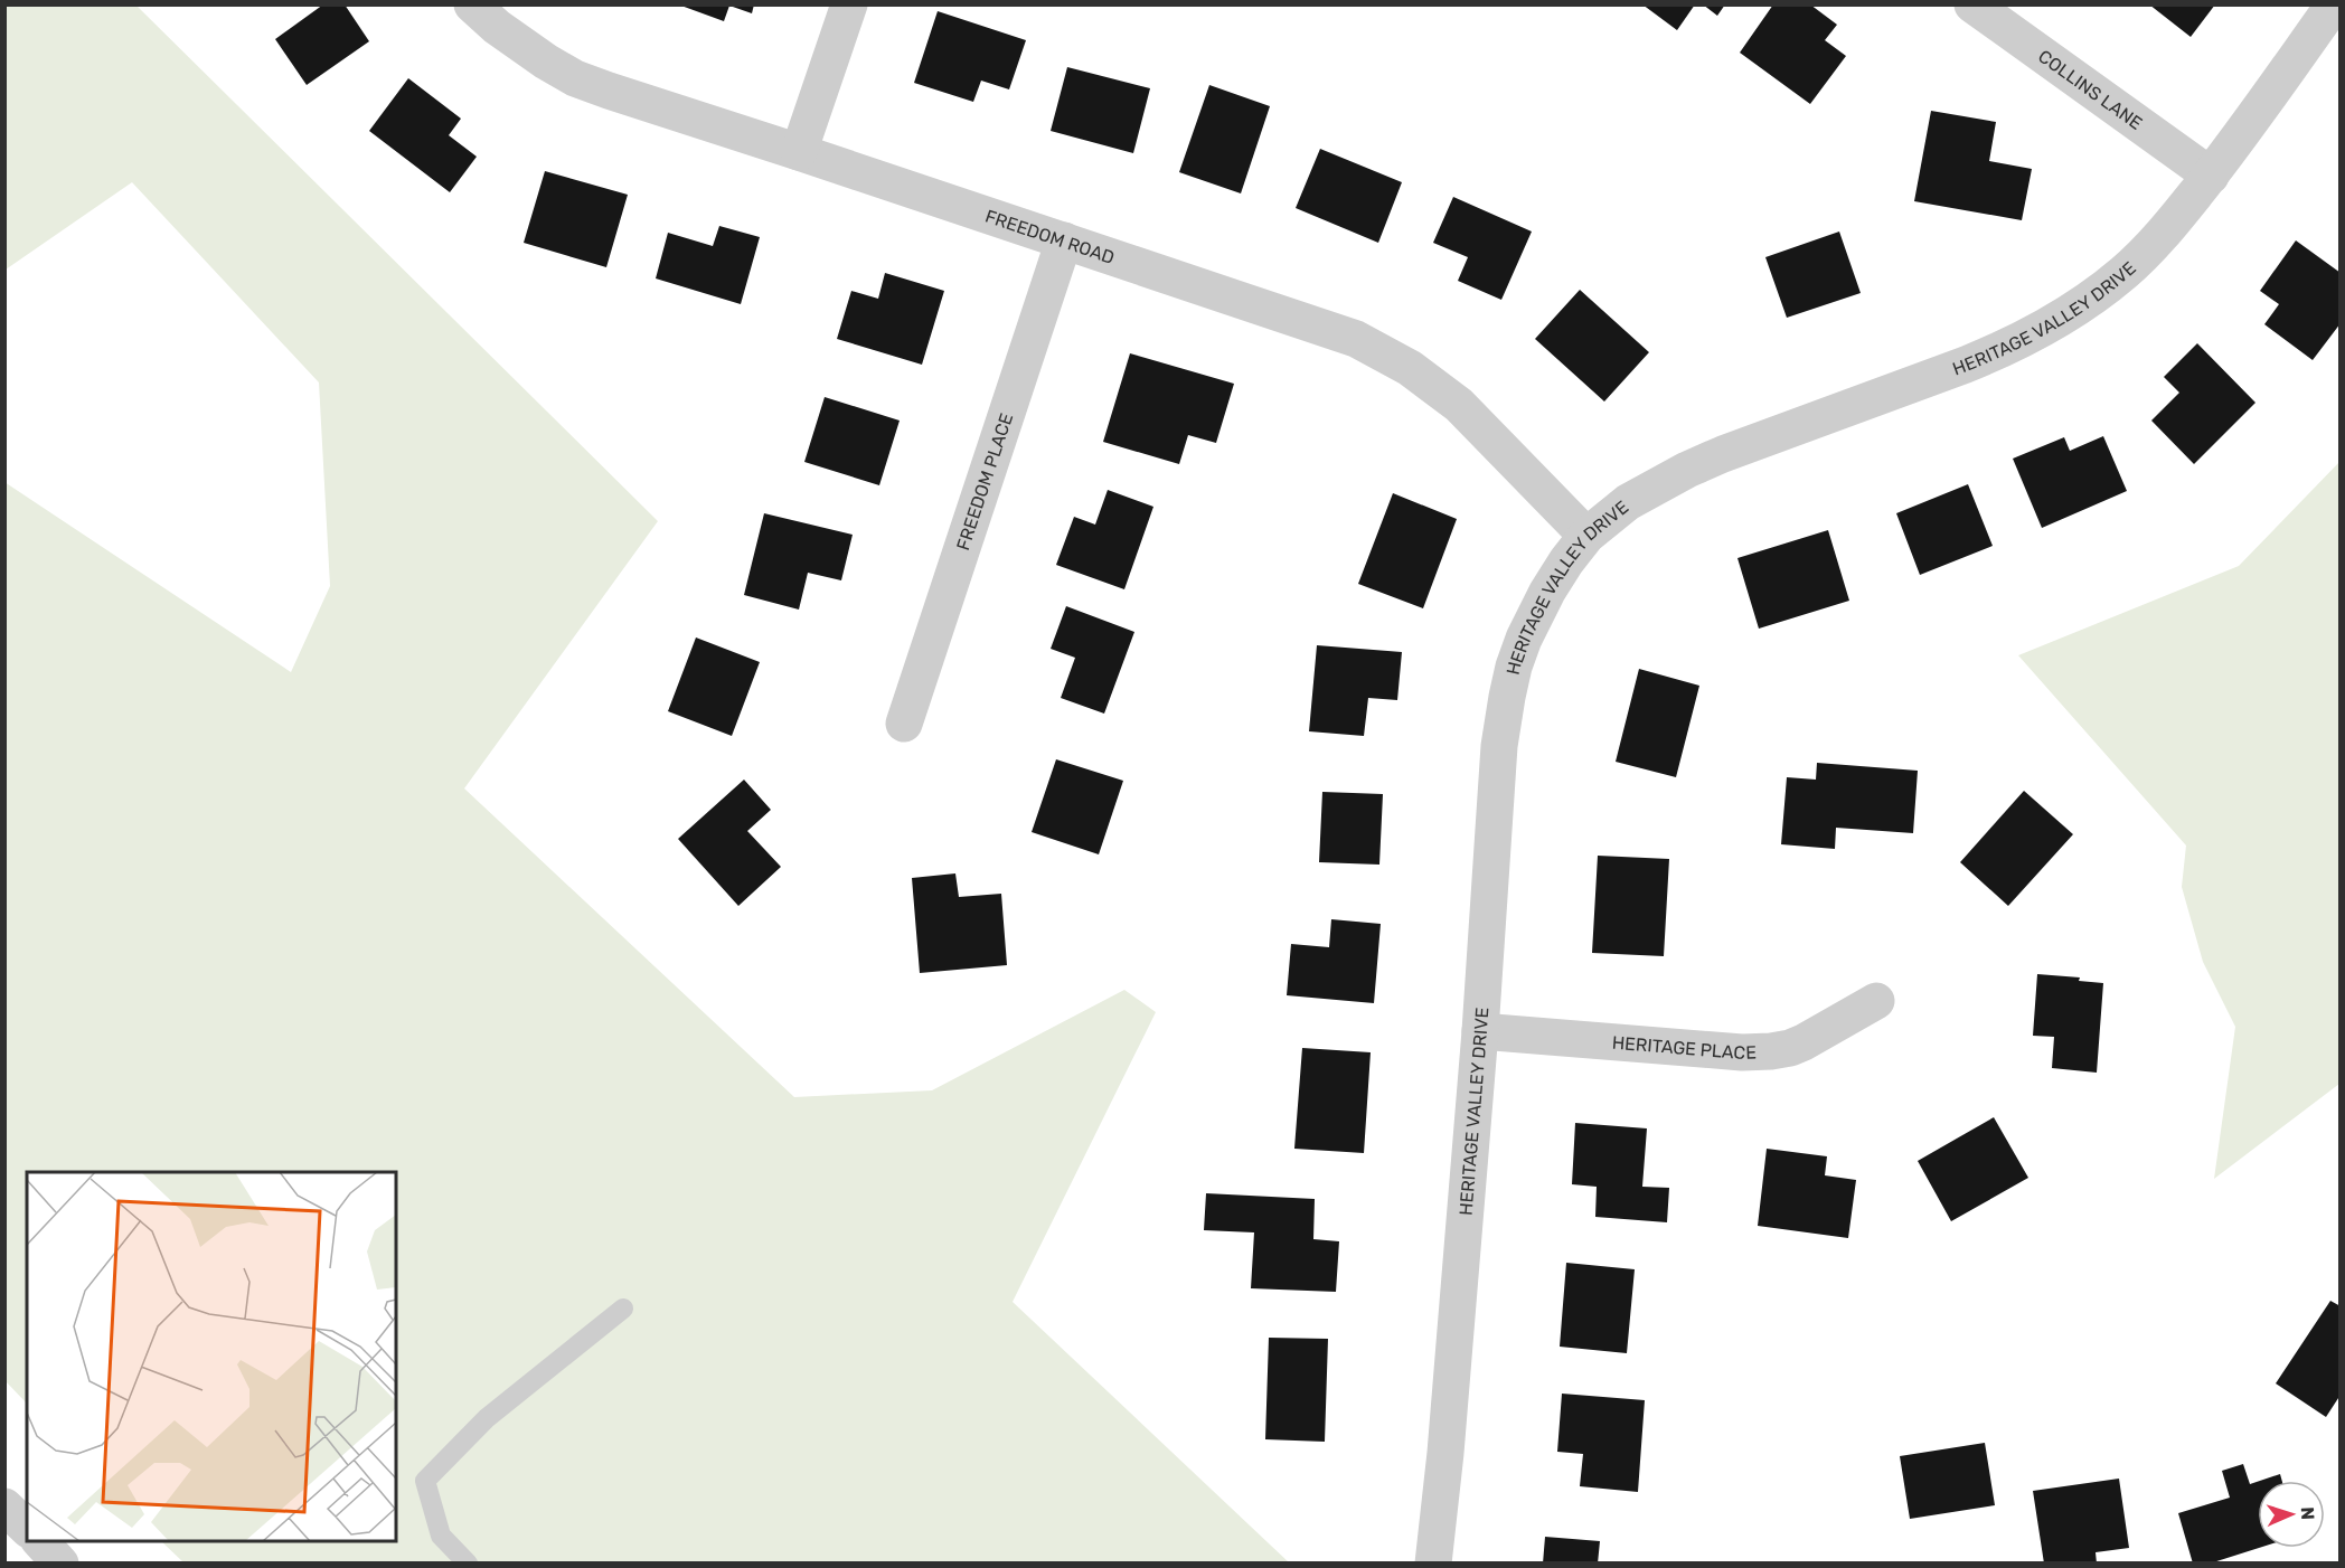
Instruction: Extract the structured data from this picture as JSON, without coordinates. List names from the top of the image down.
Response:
{
  "streets": {
    "street": [
      "COLLINS LANE",
      "FREEDOM ROAD",
      "HERITAGE VALLEY DRIVE",
      "FREEDOM PLACE",
      "HERITAGE PLACE"
    ]
  },
  "crossings": [
    ["COLLINS LANE", "HERITAGE VALLEY DRIVE"],
    ["FREEDOM ROAD", "HERITAGE VALLEY DRIVE"],
    ["FREEDOM ROAD", "FREEDOM PLACE"],
    ["HERITAGE VALLEY DRIVE", "HERITAGE PLACE"]
  ],
  "north": "right"
}
